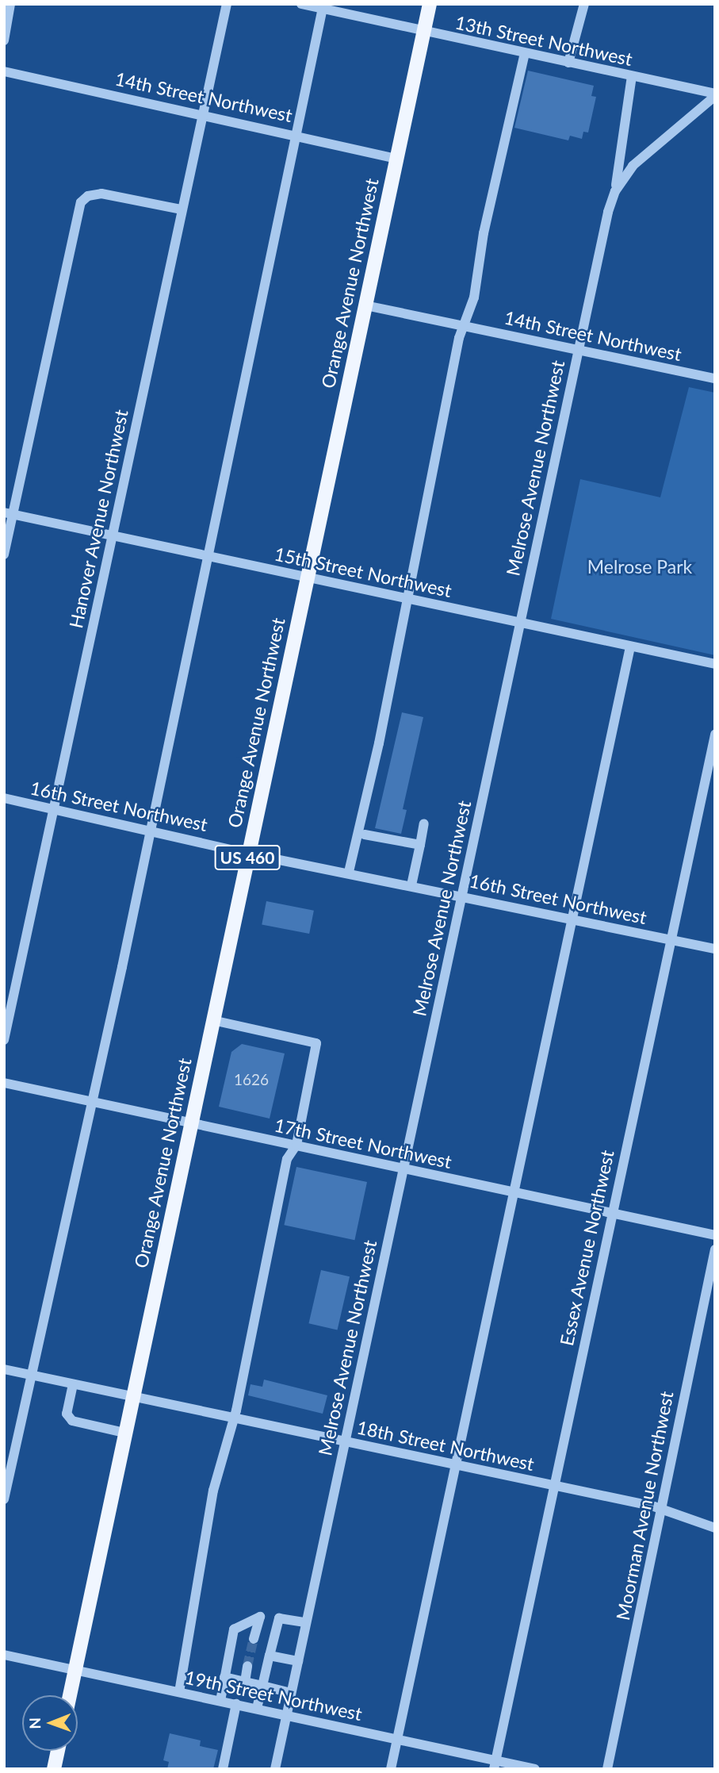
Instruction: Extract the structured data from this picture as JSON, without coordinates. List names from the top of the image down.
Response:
{
  "streets": {
    "main road": ["Orange Avenue Northwest", "US 460"],
    "street": [
      "13th Street Northwest",
      "14th Street Northwest",
      "Melrose Avenue Northwest",
      "Hanover Avenue Northwest",
      "15th Street Northwest",
      "16th Street Northwest",
      "17th Street Northwest",
      "Essex Avenue Northwest",
      "18th Street Northwest",
      "Moorman Avenue Northwest",
      "19th Street Northwest"
    ]
  },
  "crossings": [
    ["13th Street Northwest", "Orange Avenue Northwest"],
    ["13th Street Northwest", "Melrose Avenue Northwest"],
    ["14th Street Northwest", "Orange Avenue Northwest"],
    ["14th Street Northwest", "Melrose Avenue Northwest"],
    ["14th Street Northwest", "Hanover Avenue Northwest"],
    ["Orange Avenue Northwest", "15th Street Northwest"],
    ["Orange Avenue Northwest", "16th Street Northwest"],
    ["Orange Avenue Northwest", "17th Street Northwest"],
    ["Orange Avenue Northwest", "18th Street Northwest"],
    ["Orange Avenue Northwest", "19th Street Northwest"],
    ["Melrose Avenue Northwest", "15th Street Northwest"],
    ["Melrose Avenue Northwest", "16th Street Northwest"],
    ["Melrose Avenue Northwest", "17th Street Northwest"],
    ["Melrose Avenue Northwest", "18th Street Northwest"],
    ["Melrose Avenue Northwest", "19th Street Northwest"],
    ["Hanover Avenue Northwest", "15th Street Northwest"],
    ["Hanover Avenue Northwest", "16th Street Northwest"],
    ["16th Street Northwest", "Essex Avenue Northwest"],
    ["17th Street Northwest", "Essex Avenue Northwest"],
    ["Essex Avenue Northwest", "18th Street Northwest"],
    ["Essex Avenue Northwest", "19th Street Northwest"],
    ["18th Street Northwest", "Moorman Avenue Northwest"]
  ],
  "parks": ["Melrose Park"],
  "house_numbers": ["1626"],
  "north": "left"
}
